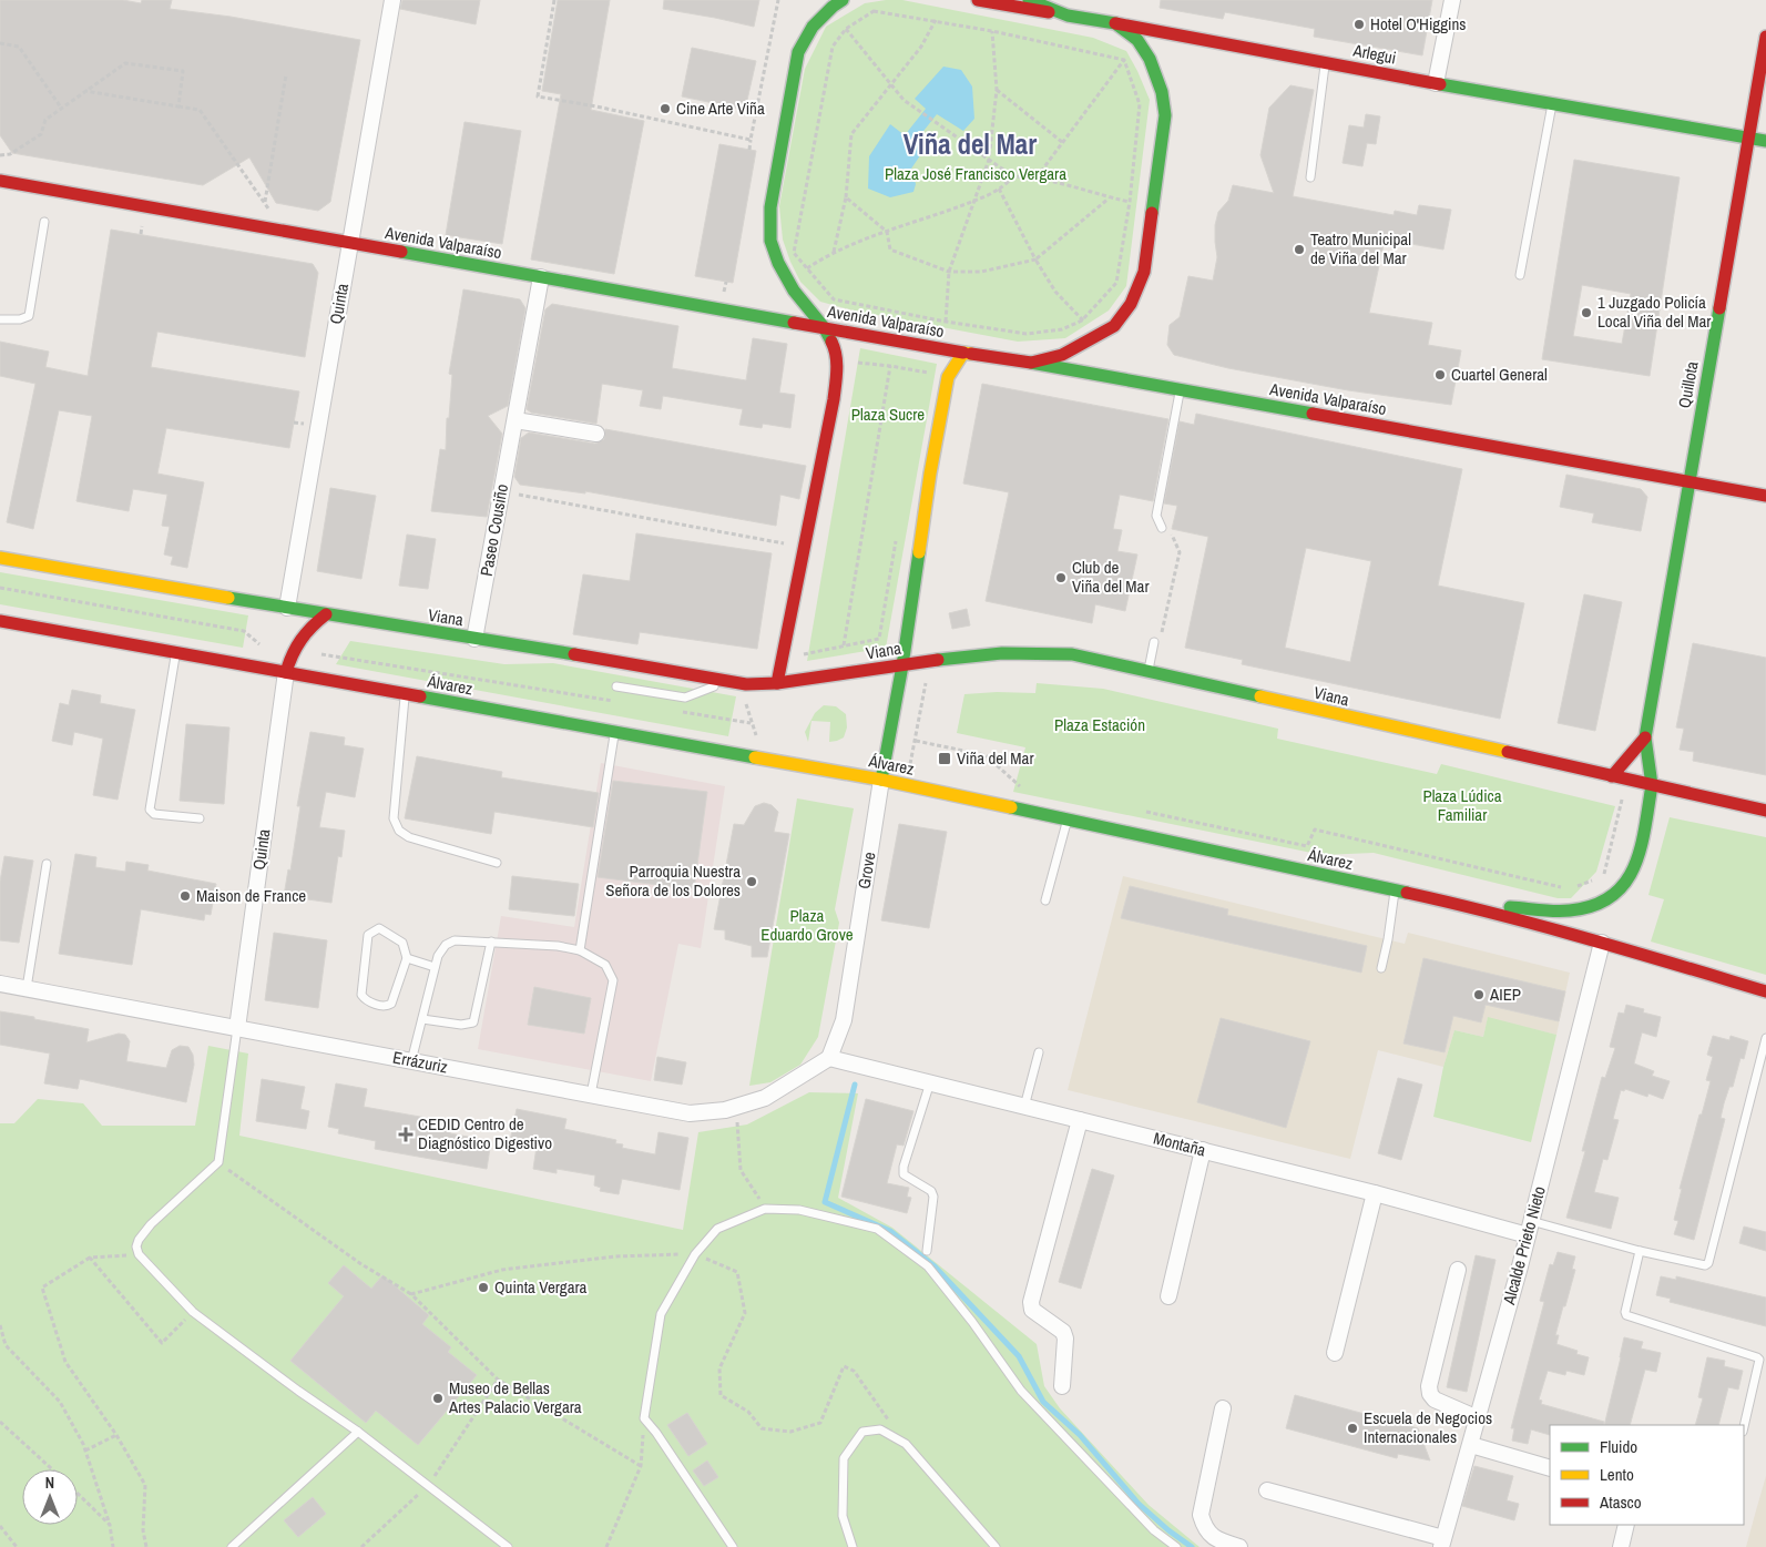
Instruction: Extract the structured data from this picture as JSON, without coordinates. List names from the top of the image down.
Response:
{
  "streets": {
    "main road": [
      "Arlegui",
      "Avenida Valparaíso",
      "Quillota",
      "Viana",
      "Álvarez"
    ],
    "street": [
      "Quinta",
      "Paseo Cousiño",
      "Grove",
      "Errázuriz",
      "Montaña",
      "Alcalde Prieto Nieto"
    ]
  },
  "crossings": [
    ["Arlegui", "Quillota"],
    ["Avenida Valparaíso", "Quinta"],
    ["Avenida Valparaíso", "Quillota"],
    ["Avenida Valparaíso", "Paseo Cousiño"],
    ["Quinta", "Viana"],
    ["Quinta", "Álvarez"],
    ["Quinta", "Errázuriz"],
    ["Quillota", "Viana"],
    ["Quillota", "Álvarez"],
    ["Paseo Cousiño", "Viana"],
    ["Álvarez", "Grove"],
    ["Álvarez", "Alcalde Prieto Nieto"],
    ["Grove", "Errázuriz"],
    ["Grove", "Montaña"],
    ["Errázuriz", "Montaña"],
    ["Montaña", "Alcalde Prieto Nieto"]
  ],
  "districts": ["Viña del Mar"],
  "parks": [
    "Plaza José Francisco Vergara",
    "Plaza Sucre",
    "Plaza Estación",
    "Plaza Lúdica Familiar",
    "Plaza Eduardo Grove"
  ],
  "places": {
    "other": [
      "Hotel O'Higgins",
      "Cine Arte Viña",
      "Teatro Municipal de Viña del Mar",
      "1 Juzgado Policía Local Viña del Mar",
      "Cuartel General",
      "Club de Viña del Mar",
      "Parroquia Nuestra Señora de los Dolores",
      "Maison de France",
      "AIEP",
      "Quinta Vergara",
      "Museo de Bellas Artes Palacio Vergara",
      "Escuela de Negocios Internacionales"
    ],
    "transit": ["Viña del Mar"],
    "health": ["CEDID Centro de Diagnóstico Digestivo"]
  },
  "legend": ["Fluido", "Lento", "Atasco"],
  "north": "top"
}
